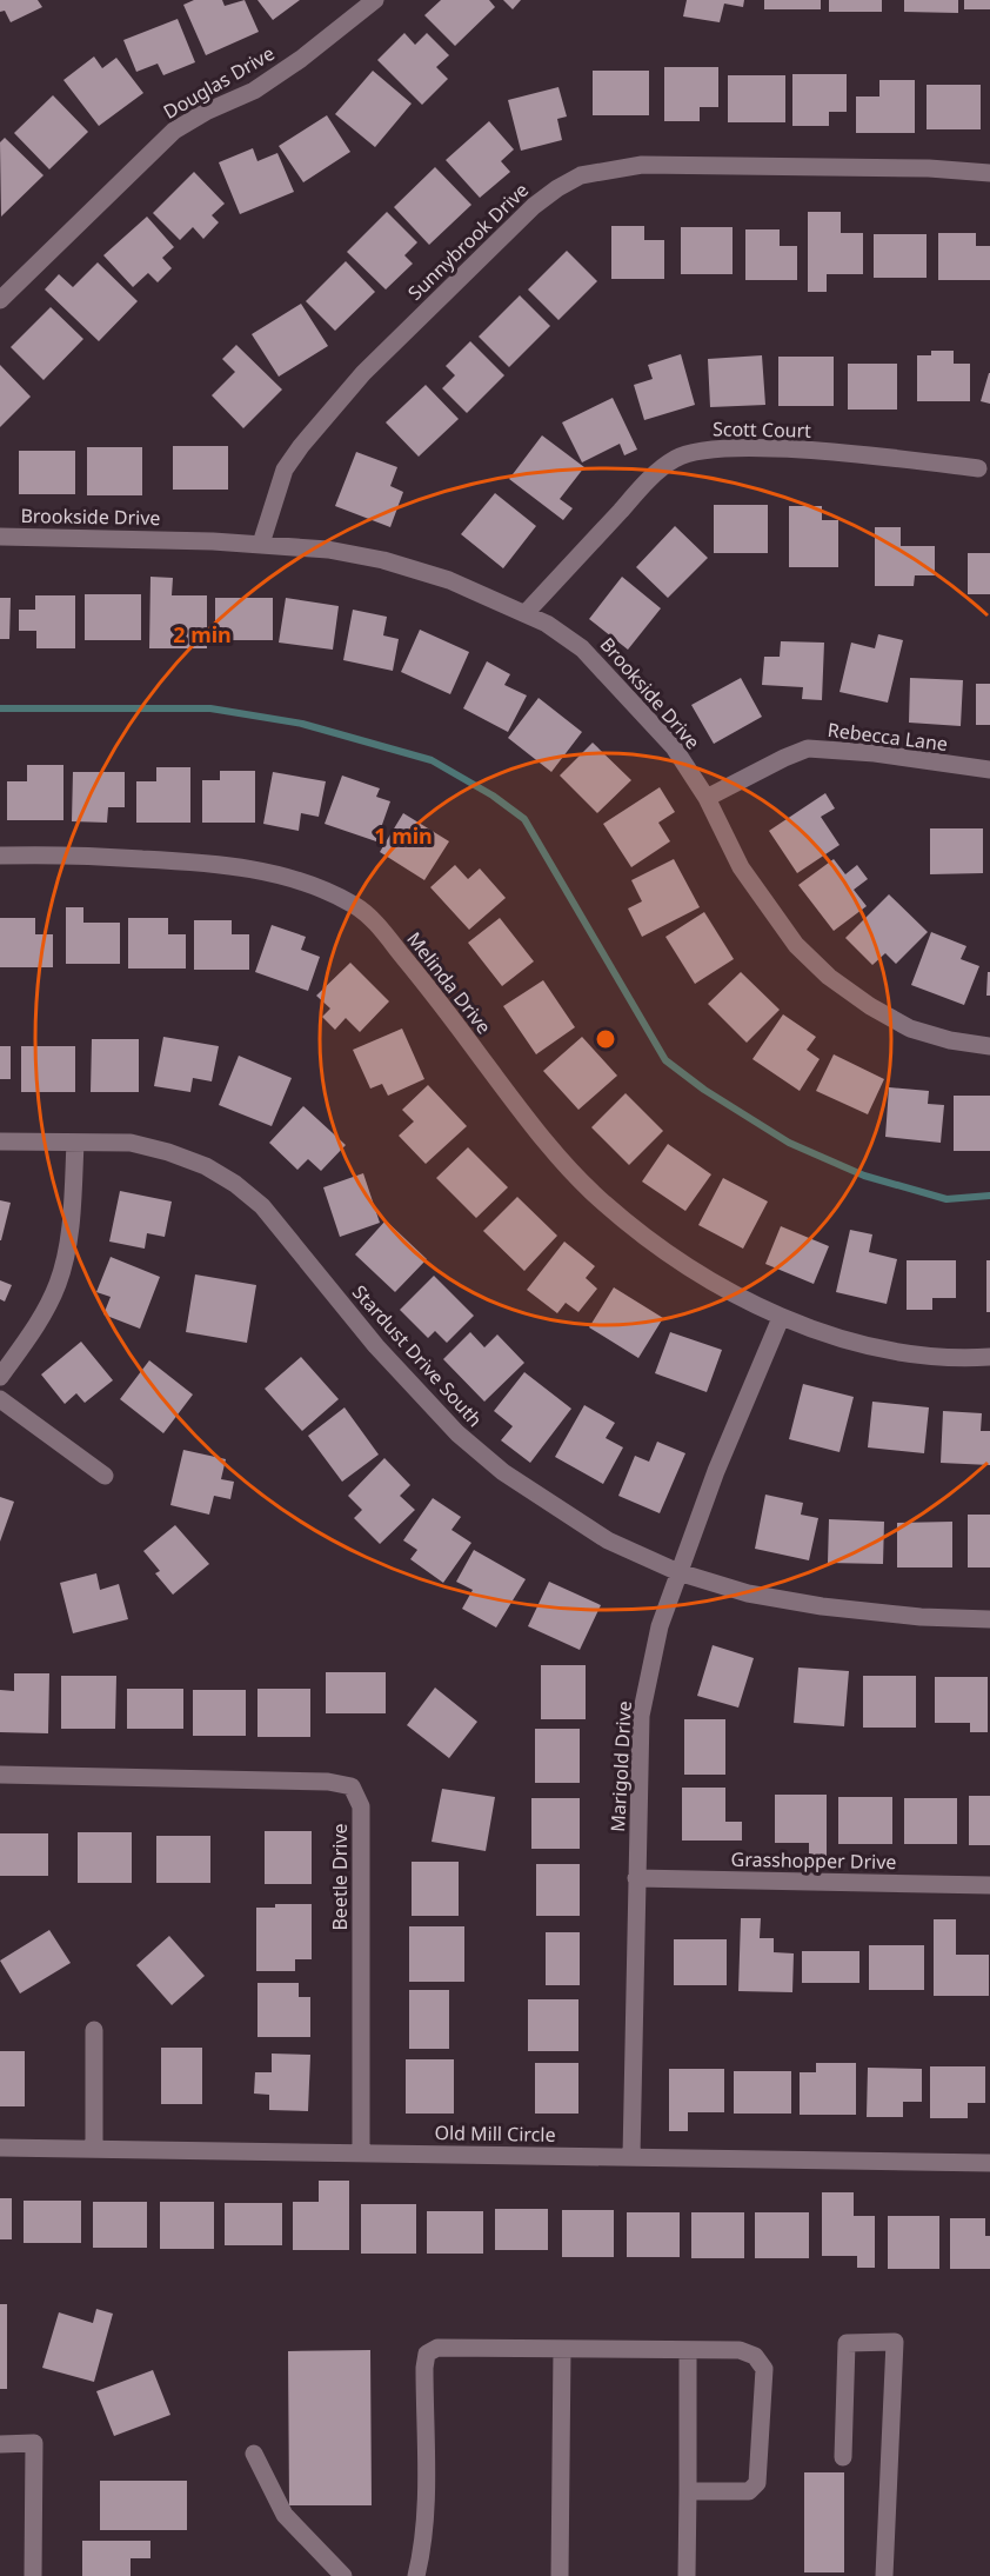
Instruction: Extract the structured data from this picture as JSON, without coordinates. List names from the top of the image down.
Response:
{
  "streets": {
    "street": [
      "Douglas Drive",
      "Sunnybrook Drive",
      "Scott Court",
      "Brookside Drive",
      "Rebecca Lane",
      "Melinda Drive",
      "Stardust Drive South",
      "Marigold Drive",
      "Grasshopper Drive",
      "Beetle Drive",
      "Old Mill Circle"
    ]
  },
  "crossings": [
    ["Sunnybrook Drive", "Brookside Drive"],
    ["Scott Court", "Brookside Drive"],
    ["Brookside Drive", "Rebecca Lane"],
    ["Melinda Drive", "Marigold Drive"],
    ["Stardust Drive South", "Marigold Drive"],
    ["Marigold Drive", "Grasshopper Drive"],
    ["Marigold Drive", "Old Mill Circle"],
    ["Beetle Drive", "Old Mill Circle"]
  ],
  "rings": ["2 min", "1 min"]
}
